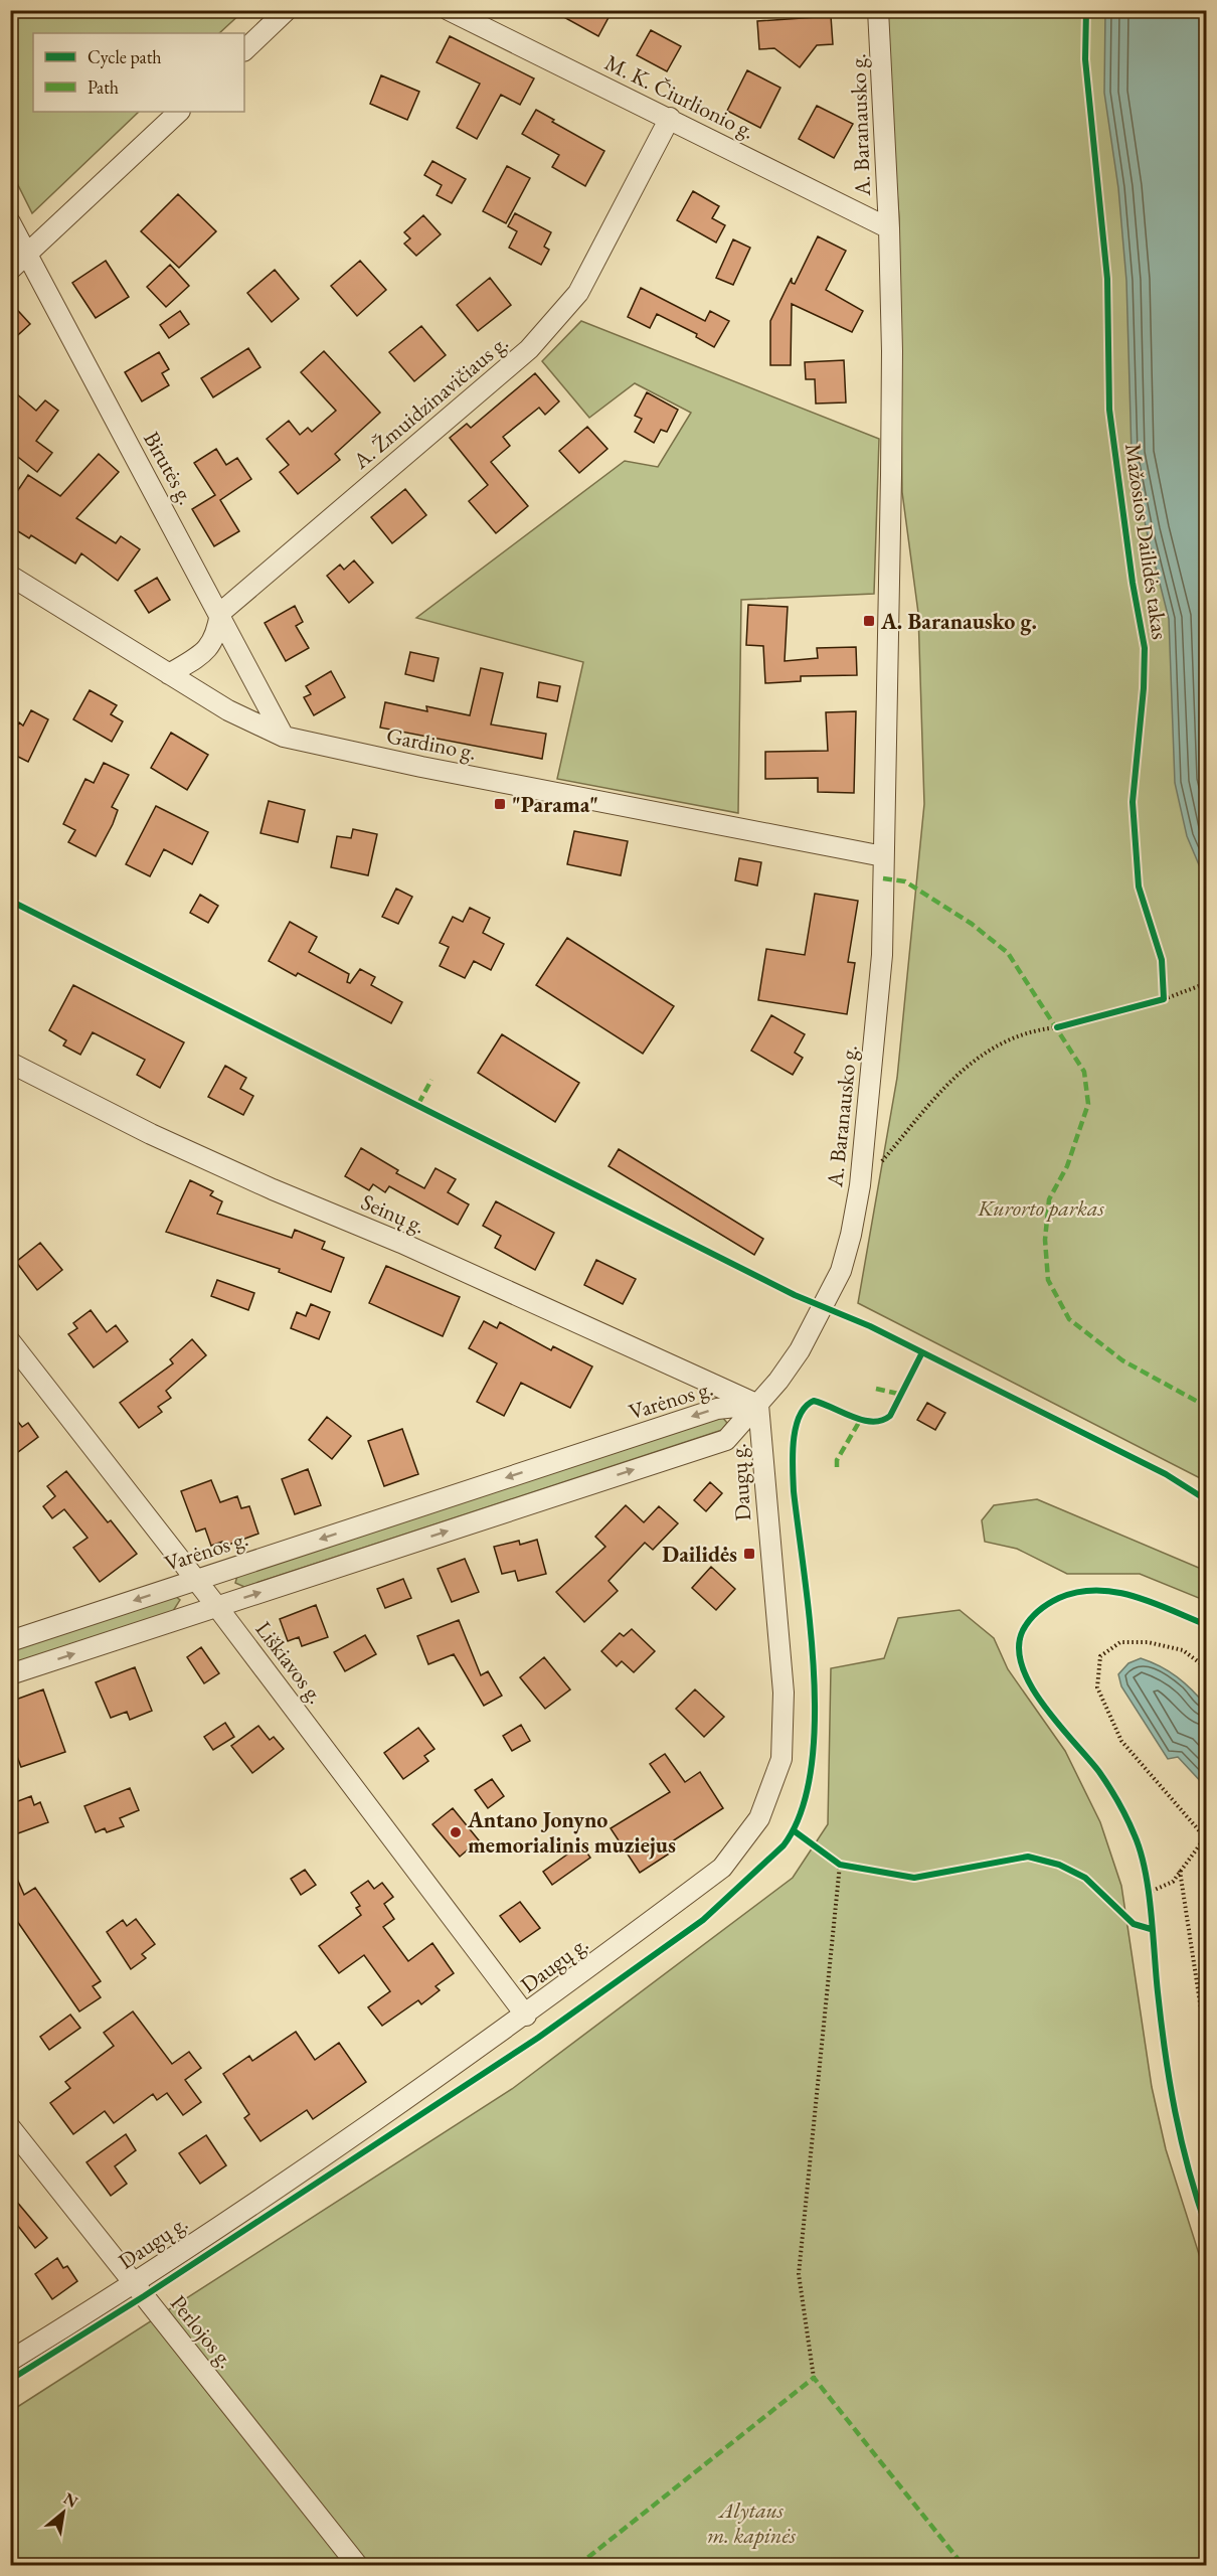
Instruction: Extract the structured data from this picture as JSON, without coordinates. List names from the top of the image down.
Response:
{
  "streets": {
    "street": [
      "M. K. Čiurlionio g.",
      "A. Baranausko g.",
      "A. Žmuidzinavičiaus g.",
      "Birutės g.",
      "Gardino g.",
      "Seinų g.",
      "Varėnos g.",
      "Daugų g.",
      "Liškiavos g.",
      "Perlojos g."
    ],
    "cycle path": ["Mažosios Dailidės takas"]
  },
  "crossings": [
    ["M. K. Čiurlionio g.", "A. Baranausko g."],
    ["M. K. Čiurlionio g.", "A. Žmuidzinavičiaus g."],
    ["A. Baranausko g.", "Gardino g."],
    ["A. Baranausko g.", "Seinų g."],
    ["A. Baranausko g.", "Varėnos g."],
    ["A. Baranausko g.", "Daugų g."],
    ["A. Žmuidzinavičiaus g.", "Birutės g."],
    ["Birutės g.", "Gardino g."],
    ["Seinų g.", "Varėnos g."],
    ["Seinų g.", "Daugų g."],
    ["Varėnos g.", "Daugų g."],
    ["Varėnos g.", "Liškiavos g."],
    ["Daugų g.", "Liškiavos g."],
    ["Daugų g.", "Perlojos g."]
  ],
  "parks": ["Kurorto parkas", "Alytaus m. kapinės"],
  "places": {
    "transit": ["A. Baranausko g.", "\"Parama\"", "Dailidės"],
    "other": ["Antano Jonyno memorialinis muziejus"]
  },
  "legend": ["Cycle path", "Path"],
  "north": "top right"
}
